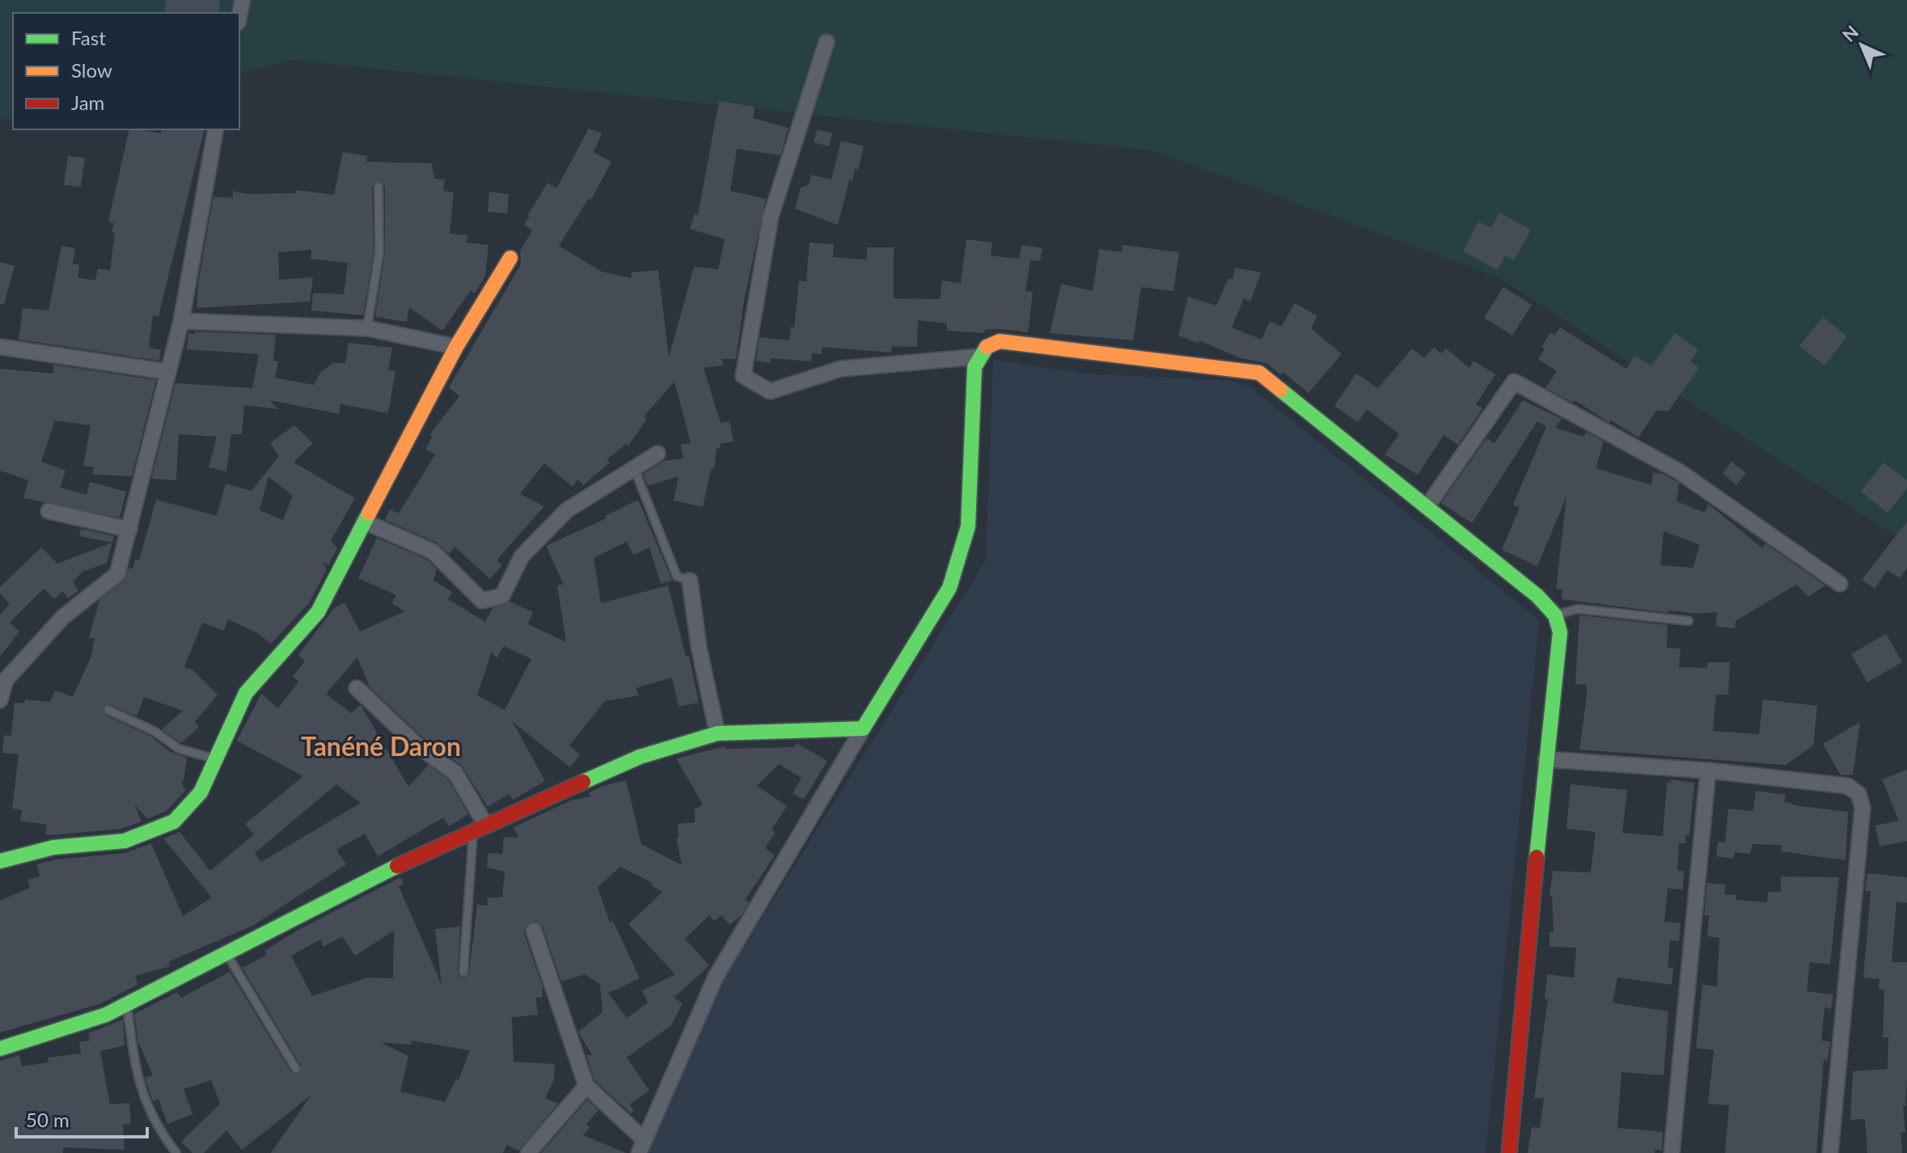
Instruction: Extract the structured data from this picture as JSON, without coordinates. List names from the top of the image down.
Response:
{
  "districts": ["Tanéné Daron"],
  "legend": ["Fast", "Slow", "Jam"],
  "scale_bar": "50 m",
  "north": "top left"
}
